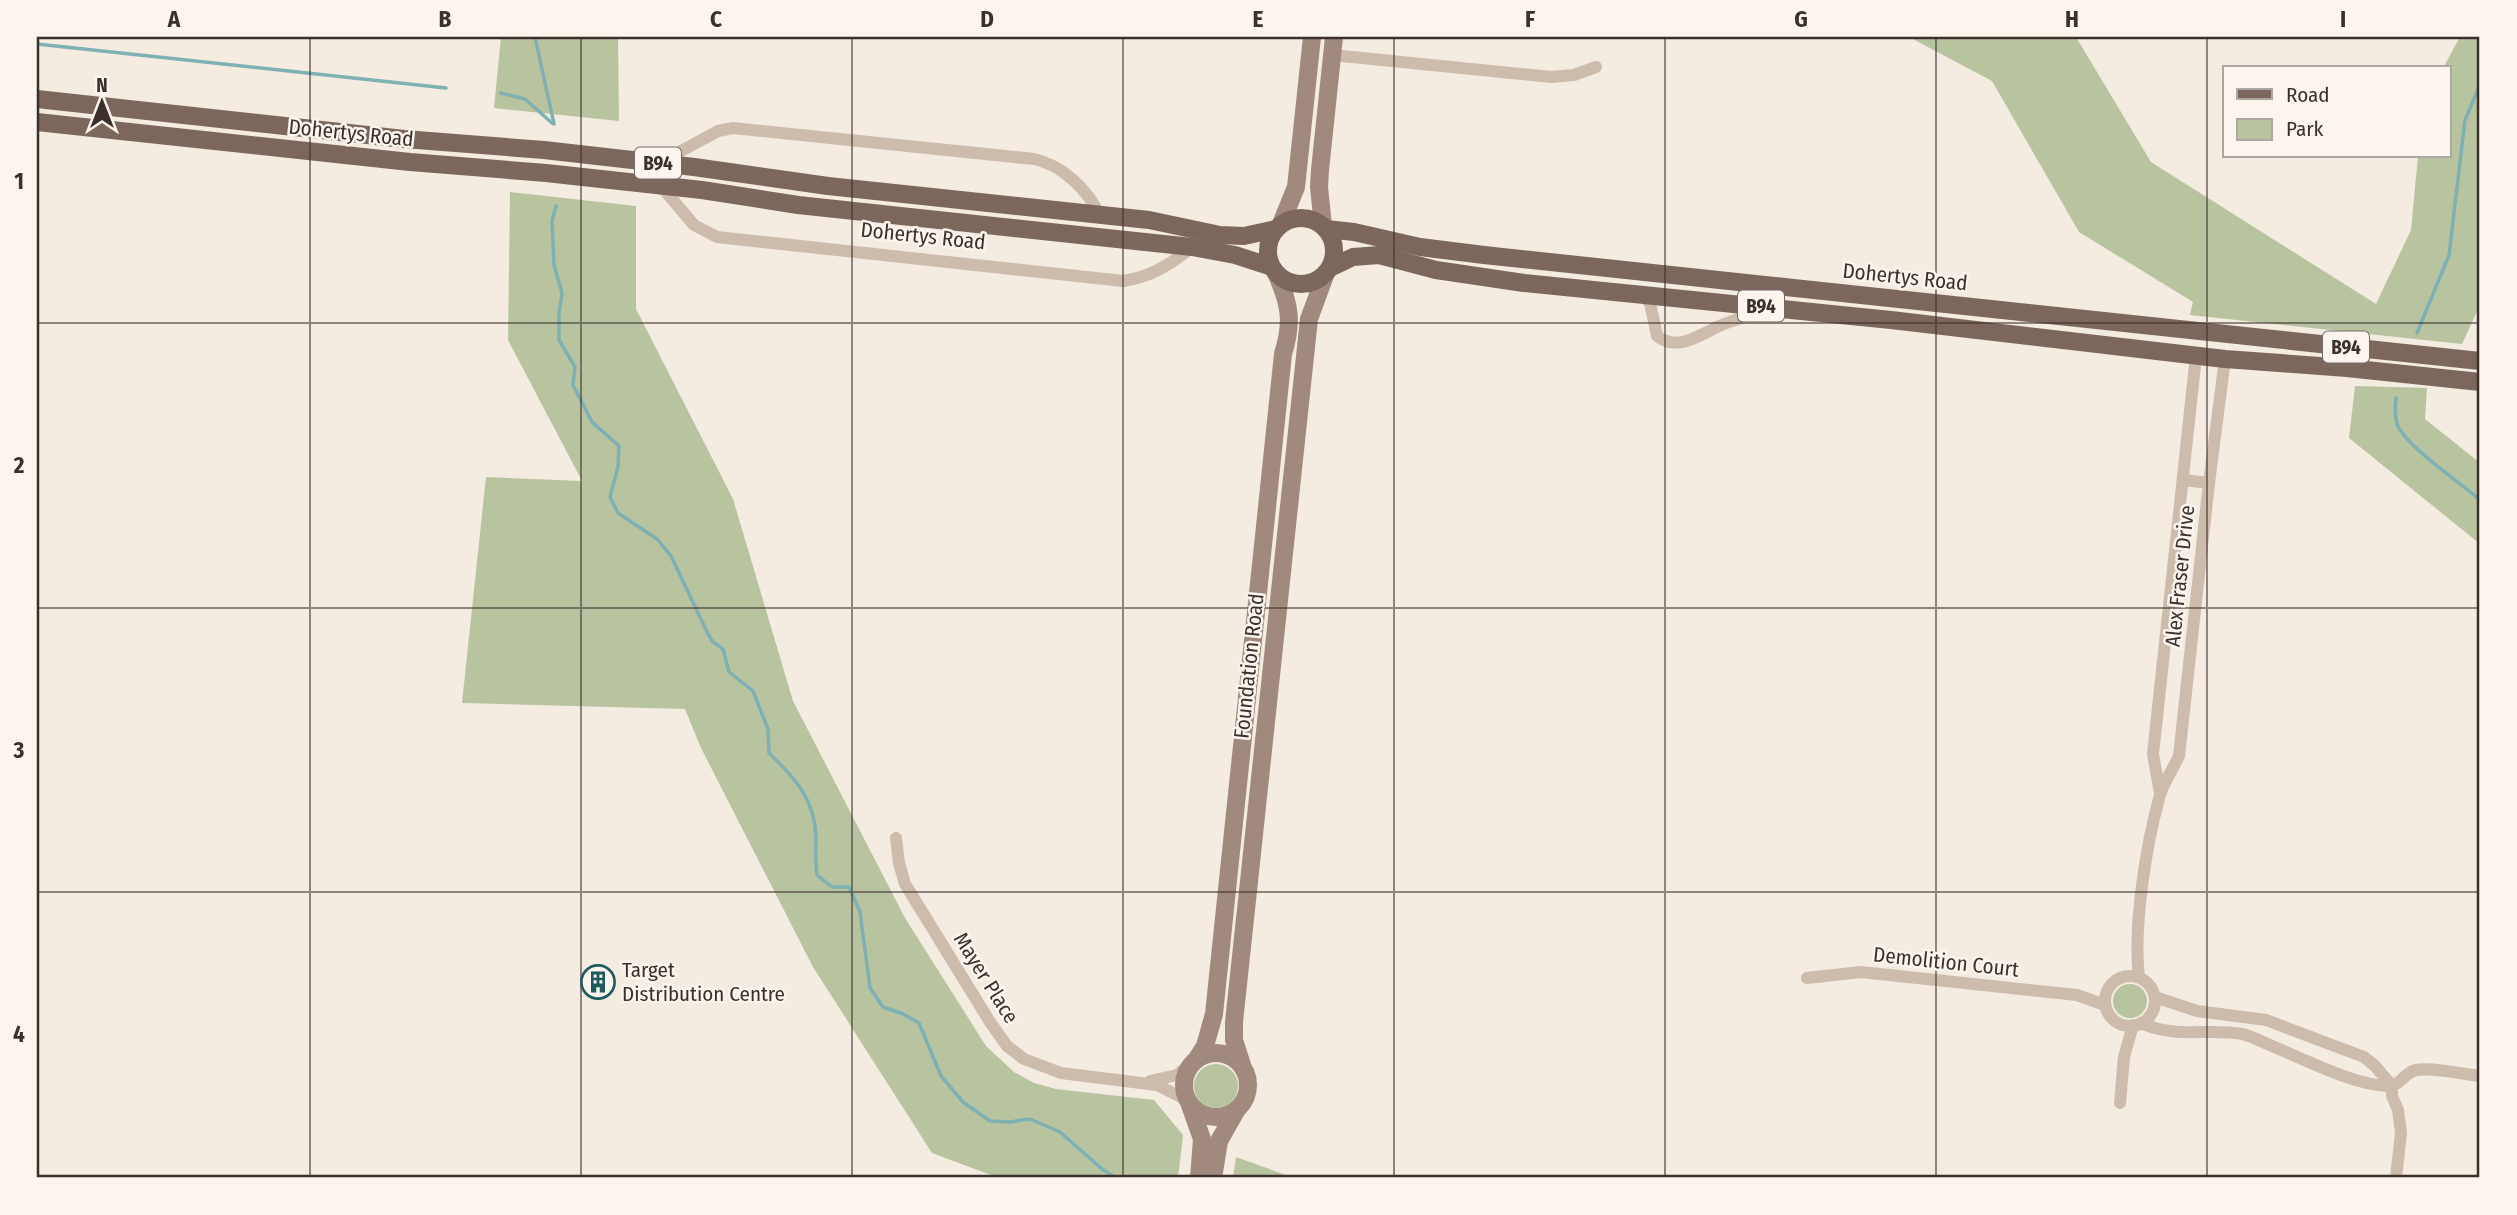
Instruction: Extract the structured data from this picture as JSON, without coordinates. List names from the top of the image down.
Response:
{
  "streets": {
    "main road": ["Dohertys Road", "B94"],
    "street": [
      "Alex Fraser Drive",
      "Foundation Road",
      "Demolition Court",
      "Mayer Place"
    ]
  },
  "crossings": [
    ["Dohertys Road", "B94"],
    ["Dohertys Road", "Alex Fraser Drive"],
    ["Dohertys Road", "Foundation Road"],
    ["B94", "Foundation Road"],
    ["Alex Fraser Drive", "Demolition Court"],
    ["Foundation Road", "Mayer Place"]
  ],
  "places": {
    "building": ["Target Distribution Centre"]
  },
  "legend": ["Road", "Park"],
  "north": "top",
  "grid": {
    "columns": [
      "A",
      "B",
      "C",
      "D",
      "E",
      "F",
      "G",
      "H",
      "I"
    ],
    "rows": [
      "1",
      "2",
      "3",
      "4"
    ]
  }
}
